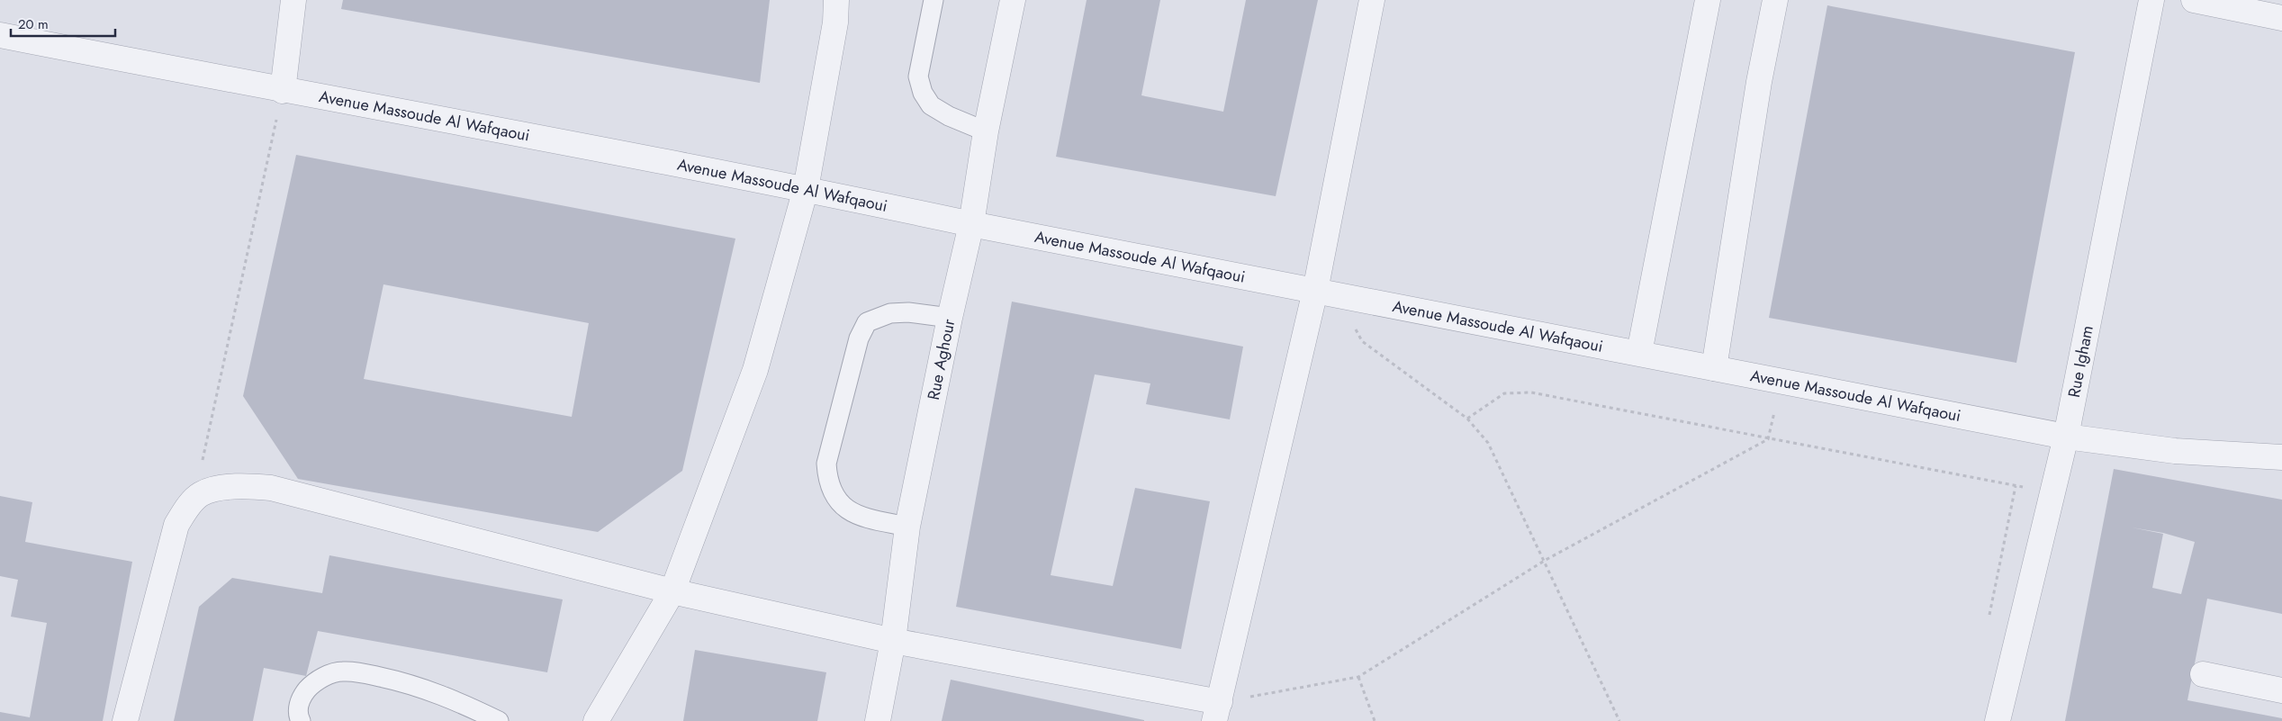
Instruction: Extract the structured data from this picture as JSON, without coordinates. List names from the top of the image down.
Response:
{
  "streets": {
    "street": ["Avenue Massoude Al Wafqaoui", "Rue Aghour", "Rue Igham"]
  },
  "crossings": [
    ["Avenue Massoude Al Wafqaoui", "Rue Aghour"],
    ["Avenue Massoude Al Wafqaoui", "Rue Igham"]
  ],
  "scale_bar": "20 m"
}
